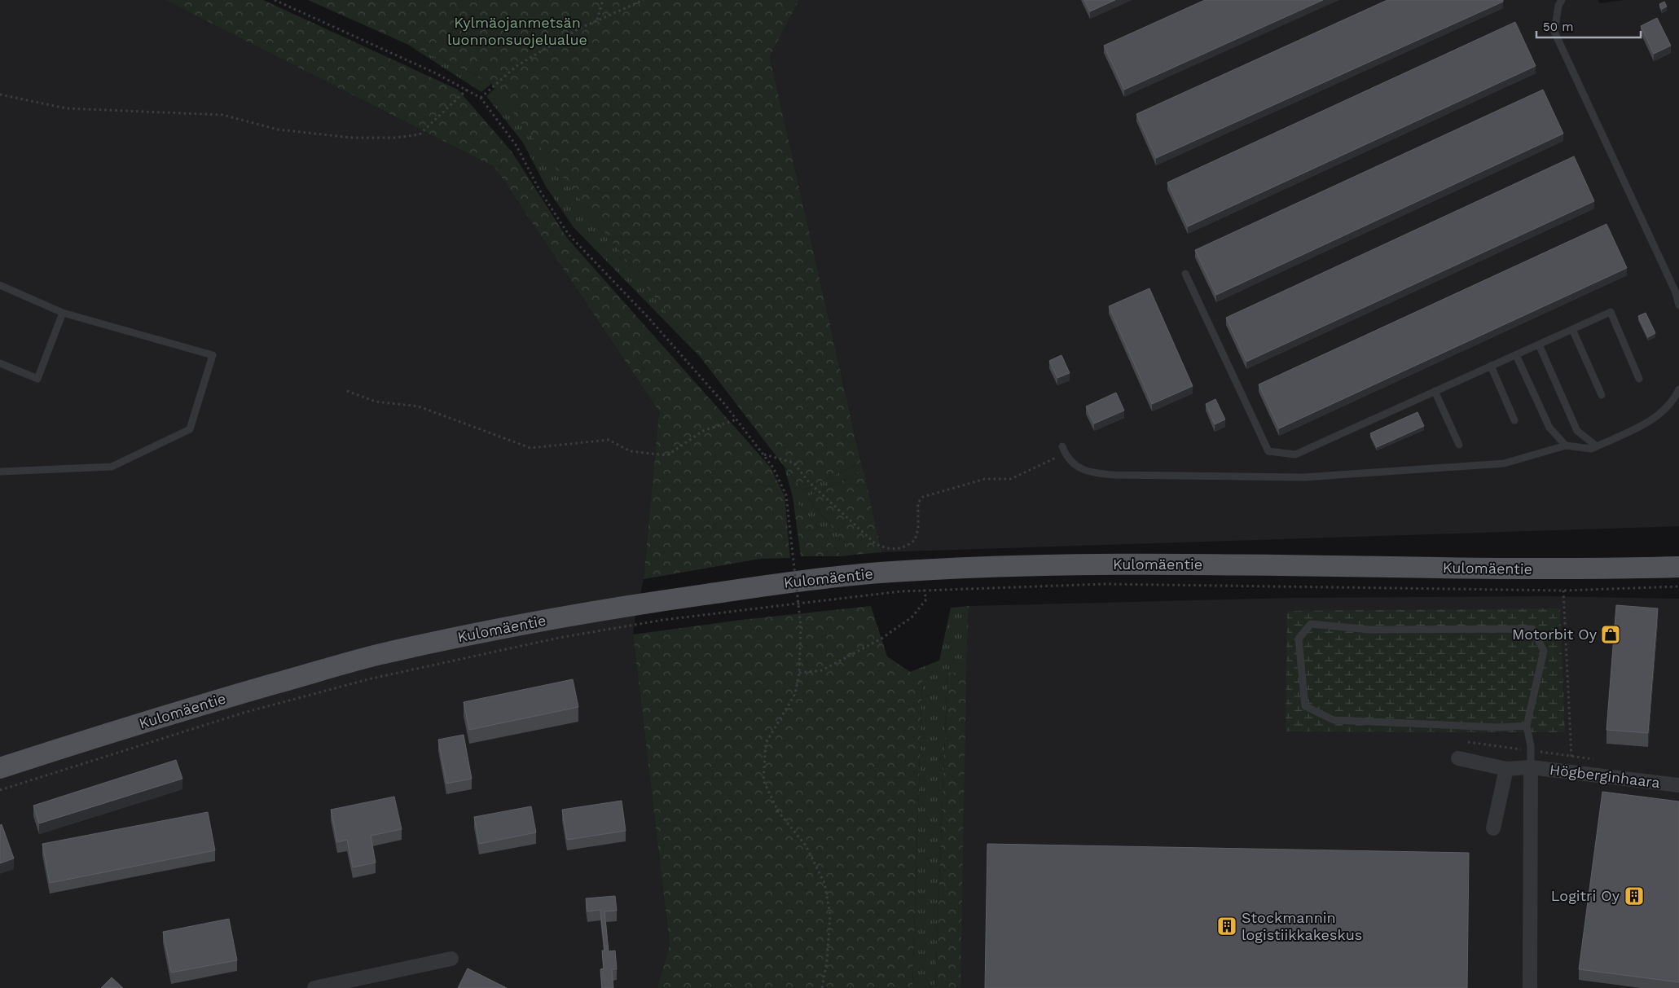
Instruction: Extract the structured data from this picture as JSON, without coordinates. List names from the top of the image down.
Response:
{
  "streets": {
    "main road": ["Kulomäentie"],
    "street": ["Högberginhaara"]
  },
  "parks": ["Kylmäojanmetsän luonnonsuojelualue"],
  "places": {
    "shop": ["Motorbit Oy"],
    "building": ["Logitri Oy", "Stockmannin logistiikkakeskus"]
  },
  "scale_bar": "50 m"
}
